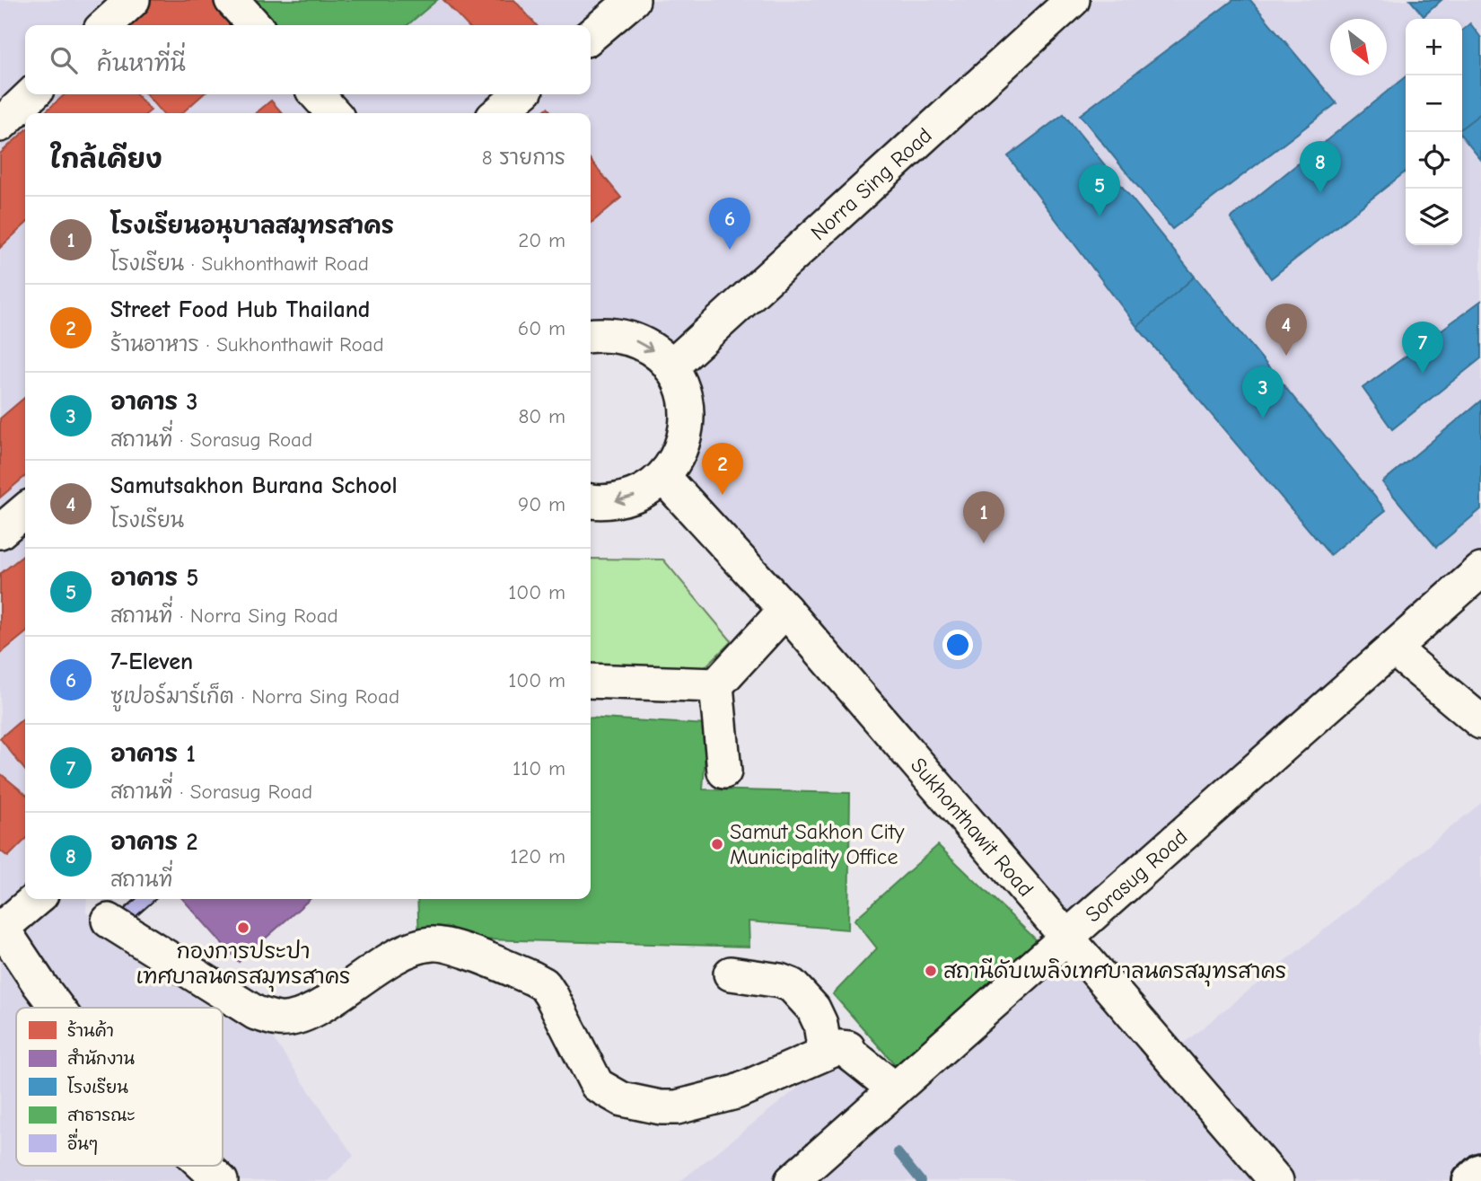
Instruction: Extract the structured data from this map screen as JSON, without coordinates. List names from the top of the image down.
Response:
{
  "streets": {
    "street": ["Norra Sing Road", "Sukhonthawit Road", "Sorasug Road"]
  },
  "crossings": [
    ["Sukhonthawit Road", "Sorasug Road"]
  ],
  "places": ["Samut Sakhon City Municipality Office", "กองการประปา เทศบาลนครสมุทรสาคร", "สถานีดับเพลิงเทศบาลนครสมุทรสาคร"],
  "legend": [
    "ร้านค้า",
    "สำนักงาน",
    "โรงเรียน",
    "สาธารณะ",
    "อื่นๆ"
  ],
  "north": "bottom right",
  "page": {
    "map_buttons": ["+", "−"],
    "search": "ค้นหาที่นี่",
    "heading": ["ใกล้เคียง", "8 รายการ"],
    "pins": [
      "8",
      "5",
      "6",
      "4",
      "7",
      "3",
      "2",
      "1"
    ],
    "list": [
      {
        "mark": "1",
        "name": "โรงเรียนอนุบาลสมุทรสาคร",
        "note": "โรงเรียน · Sukhonthawit Road",
        "value": "20 m"
      },
      {
        "mark": "2",
        "name": "Street Food Hub Thailand",
        "note": "ร้านอาหาร · Sukhonthawit Road",
        "value": "60 m"
      },
      {
        "mark": "3",
        "name": "อาคาร 3",
        "note": "สถานที่ · Sorasug Road",
        "value": "80 m"
      },
      {
        "mark": "4",
        "name": "Samutsakhon Burana School",
        "note": "โรงเรียน",
        "value": "90 m"
      },
      {
        "mark": "5",
        "name": "อาคาร 5",
        "note": "สถานที่ · Norra Sing Road",
        "value": "100 m"
      },
      {
        "mark": "6",
        "name": "7-Eleven",
        "note": "ซูเปอร์มาร์เก็ต · Norra Sing Road",
        "value": "100 m"
      },
      {
        "mark": "7",
        "name": "อาคาร 1",
        "note": "สถานที่ · Sorasug Road",
        "value": "110 m"
      },
      {
        "mark": "8",
        "name": "อาคาร 2",
        "note": "สถานที่",
        "value": "120 m"
      }
    ]
  }
}
